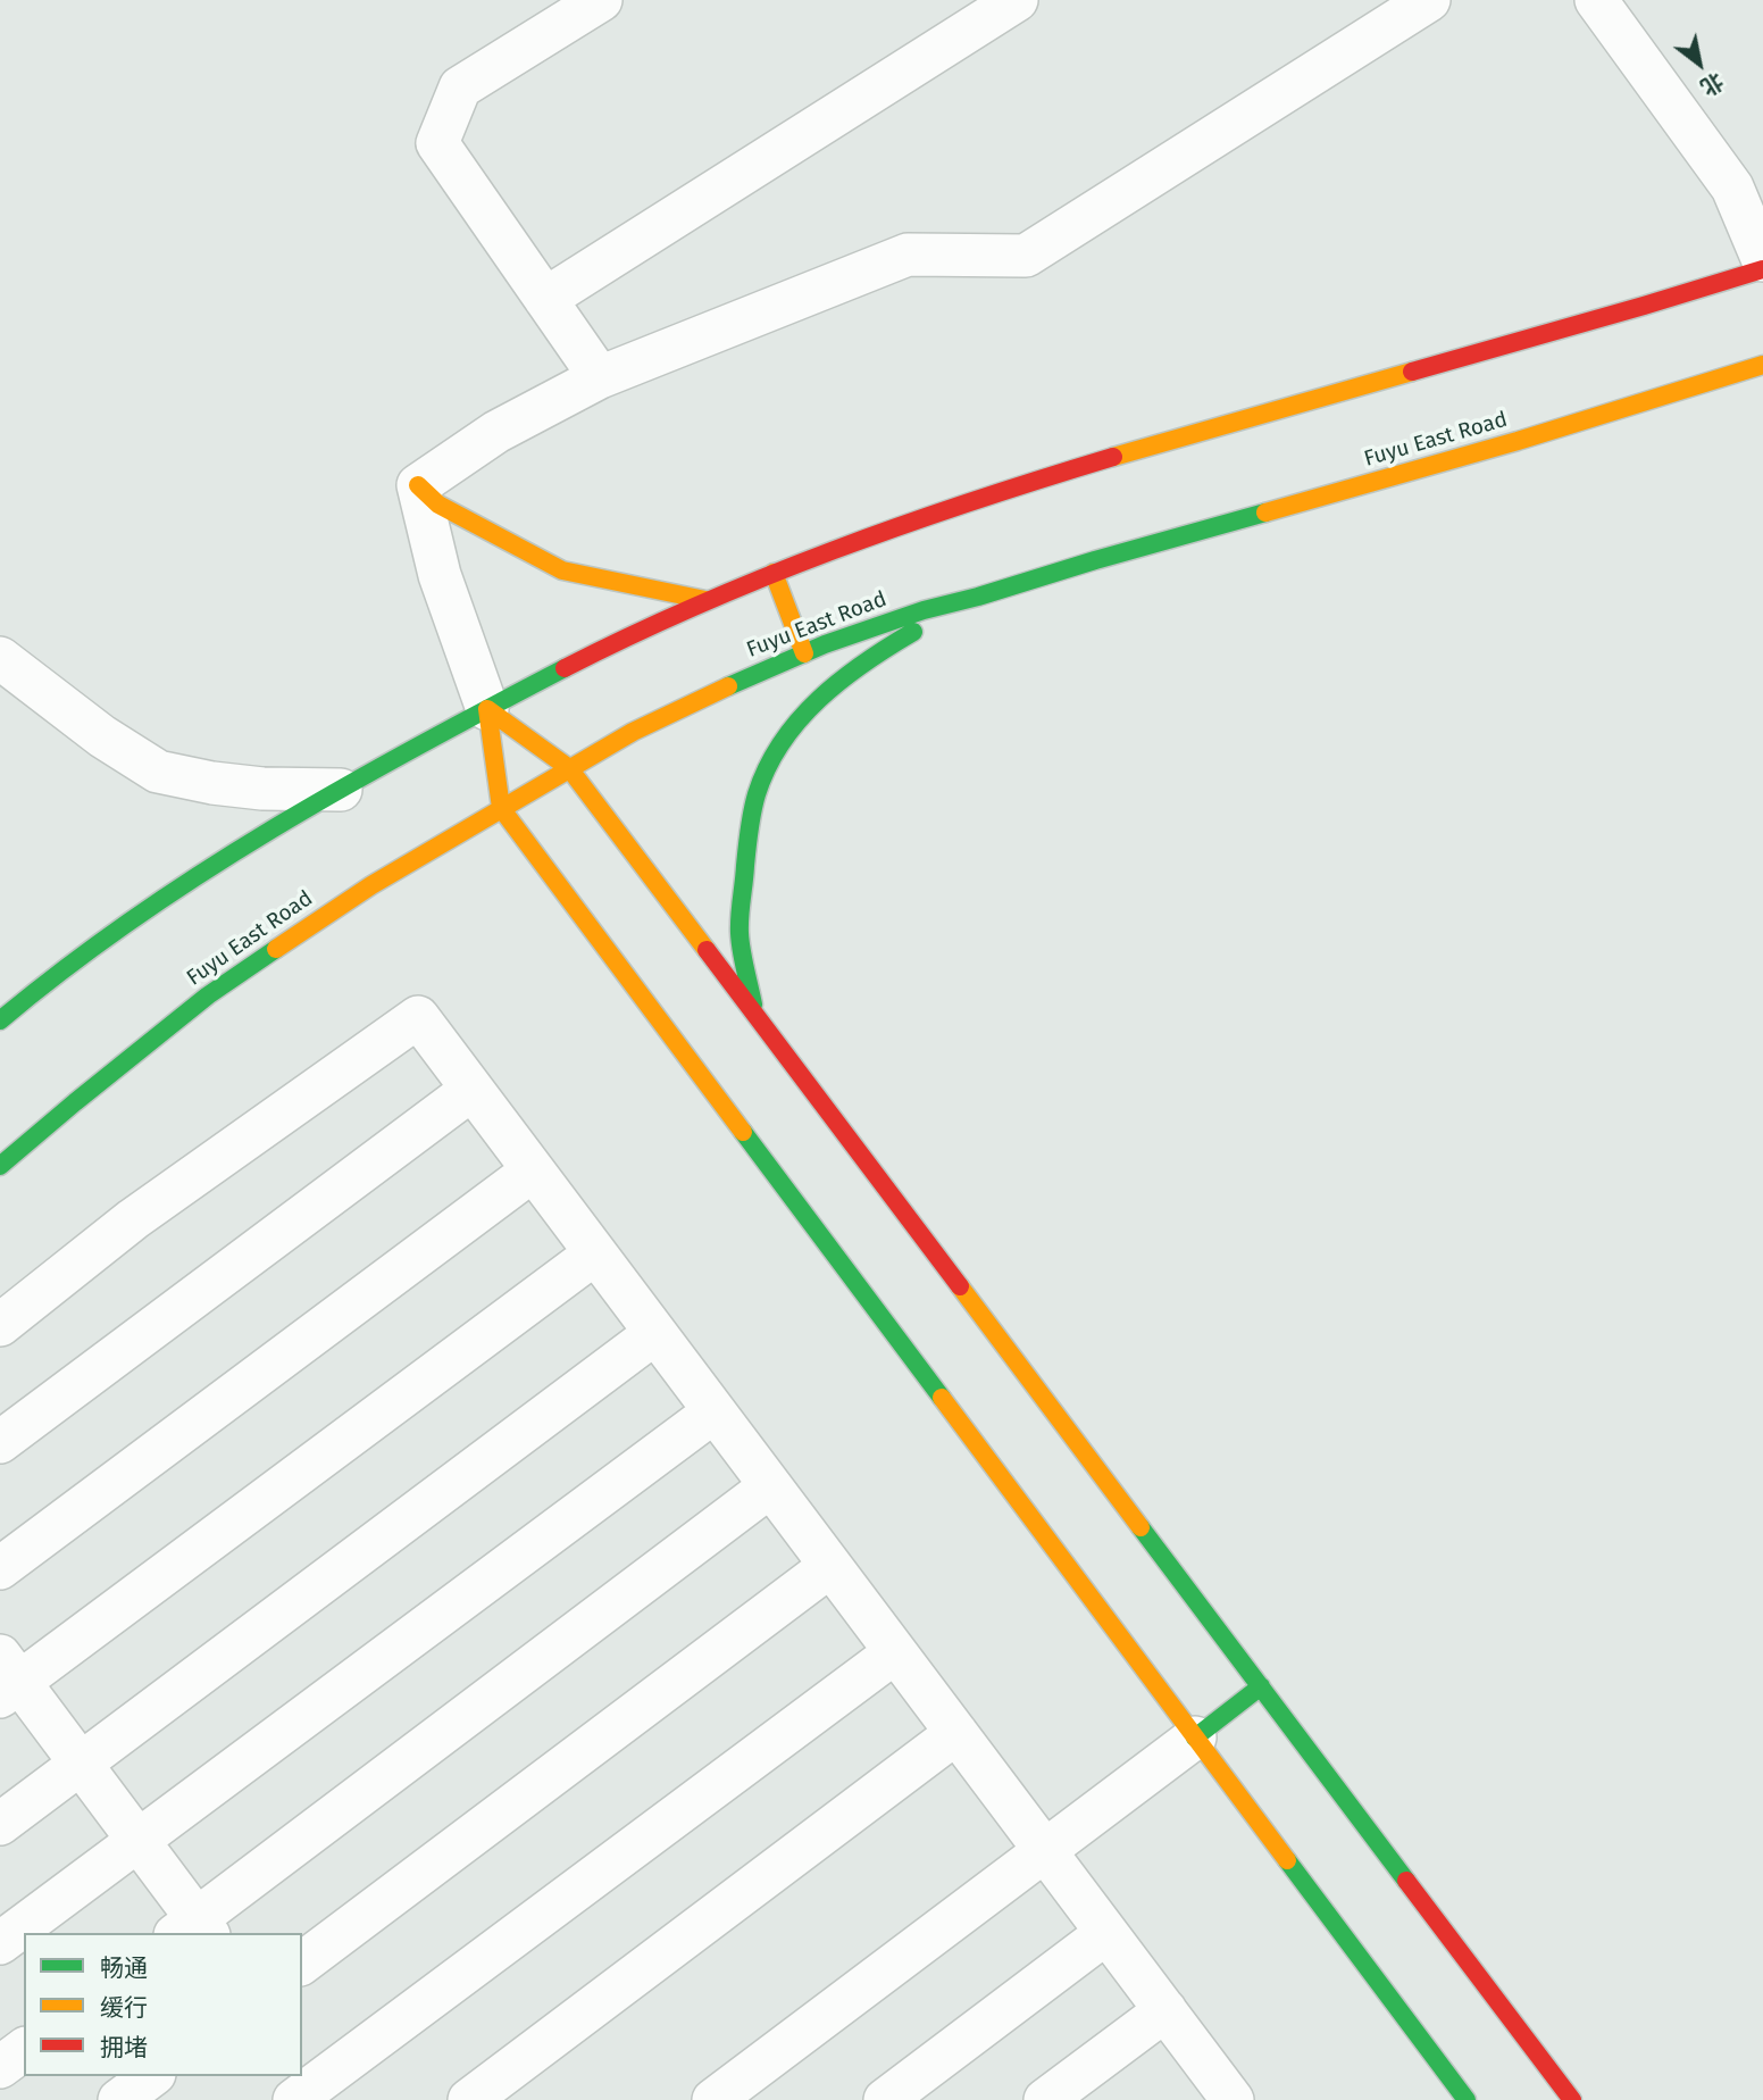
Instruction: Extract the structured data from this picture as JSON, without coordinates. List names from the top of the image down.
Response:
{
  "streets": {
    "street": ["Fuyu East Road"]
  },
  "legend": ["畅通", "缓行", "拥堵"],
  "north": "bottom right"
}
